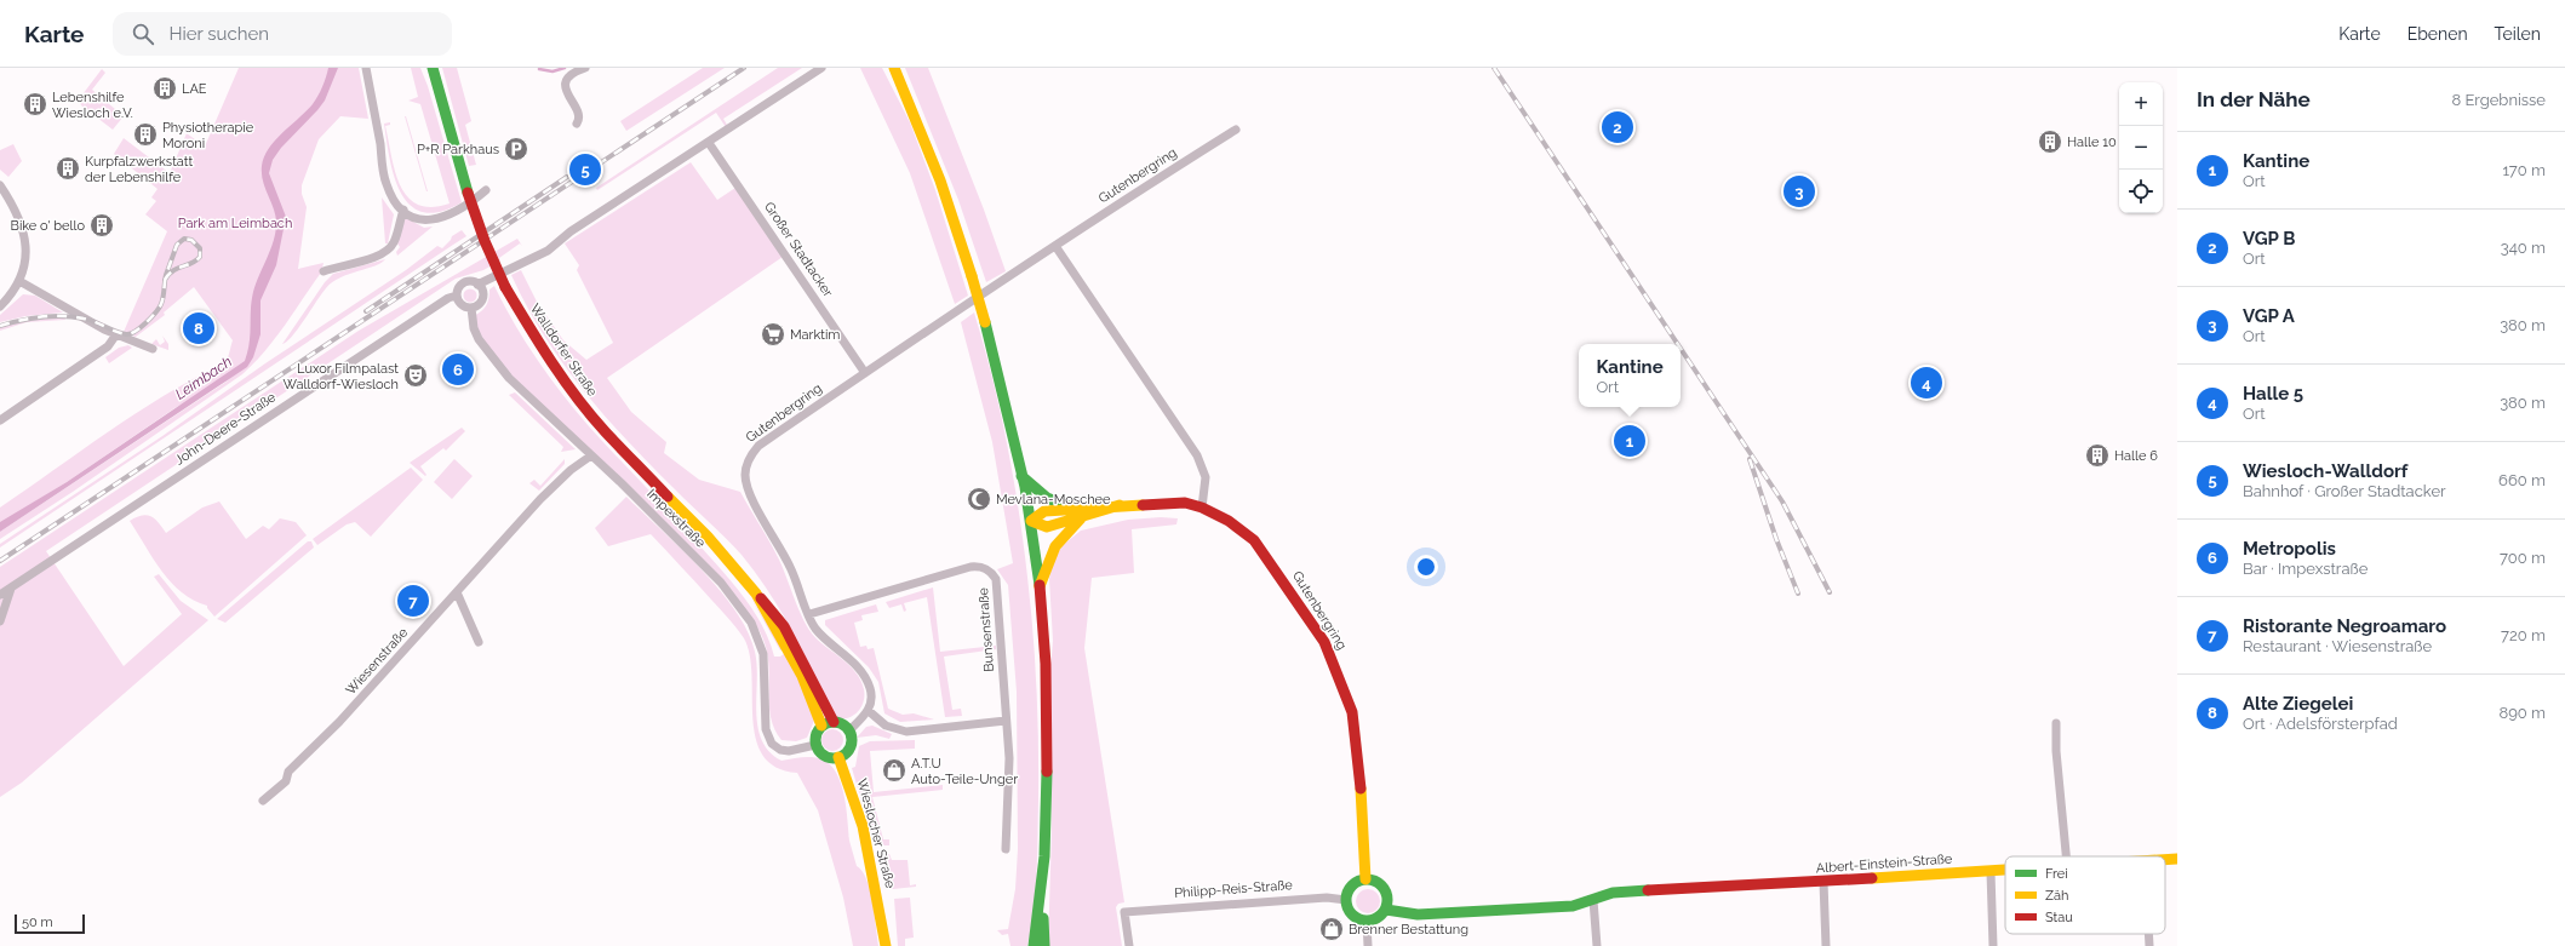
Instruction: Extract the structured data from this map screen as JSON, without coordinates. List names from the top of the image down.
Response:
{
  "streets": {
    "street": [
      "Gutenbergring",
      "Großer Stadtacker",
      "Walldorfer Straße",
      "John-Deere-Straße",
      "Impexstraße",
      "Bunsenstraße",
      "Wiesenstraße",
      "Wieslocher Straße",
      "Albert-Einstein-Straße",
      "Philipp-Reis-Straße"
    ]
  },
  "crossings": [
    ["Gutenbergring", "Großer Stadtacker"],
    ["Gutenbergring", "Bunsenstraße"],
    ["Gutenbergring", "Philipp-Reis-Straße"],
    ["Walldorfer Straße", "Impexstraße"],
    ["Walldorfer Straße", "Wieslocher Straße"],
    ["John-Deere-Straße", "Impexstraße"],
    ["Impexstraße", "Wiesenstraße"],
    ["Impexstraße", "Wieslocher Straße"]
  ],
  "water": ["Leimbach"],
  "parks": ["Park am Leimbach"],
  "places": {
    "building": [
      "LAE",
      "Lebenshilfe Wiesloch e.V.",
      "Physiotherapie Moroni",
      "Halle 10",
      "Kurpfalzwerkstatt der Lebenshilfe",
      "Bike o' bello",
      "Halle 6"
    ],
    "parking": ["P+R Parkhaus"],
    "supermarket": ["Marktim"],
    "theatre": ["Luxor Filmpalast Walldorf-Wiesloch"],
    "mosque": ["Mevlana-Moschee"],
    "shop": ["A.T.U Auto-Teile-Unger", "Brenner Bestattung"]
  },
  "legend": ["Frei", "Zäh", "Stau"],
  "scale_bar": "50 m",
  "page": {
    "header": "Karte",
    "search": "Hier suchen",
    "nav": ["Karte", "Ebenen", "Teilen"],
    "heading": ["In der Nähe", "8 Ergebnisse"],
    "map_buttons": ["+", "−"],
    "pins": [
      "2",
      "5",
      "3",
      "8",
      "6",
      "4",
      "1",
      "7"
    ],
    "list": [
      {
        "mark": "1",
        "name": "Kantine",
        "note": "Ort",
        "value": "170 m"
      },
      {
        "mark": "2",
        "name": "VGP B",
        "note": "Ort",
        "value": "340 m"
      },
      {
        "mark": "3",
        "name": "VGP A",
        "note": "Ort",
        "value": "380 m"
      },
      {
        "mark": "4",
        "name": "Halle 5",
        "note": "Ort",
        "value": "380 m"
      },
      {
        "mark": "5",
        "name": "Wiesloch-Walldorf",
        "note": "Bahnhof · Großer Stadtacker",
        "value": "660 m"
      },
      {
        "mark": "6",
        "name": "Metropolis",
        "note": "Bar · Impexstraße",
        "value": "700 m"
      },
      {
        "mark": "7",
        "name": "Ristorante Negroamaro",
        "note": "Restaurant · Wiesenstraße",
        "value": "720 m"
      },
      {
        "mark": "8",
        "name": "Alte Ziegelei",
        "note": "Ort · Adelsförsterpfad",
        "value": "890 m"
      }
    ],
    "popup": ["Kantine", "Ort"],
    "scale": "50 m"
  }
}
